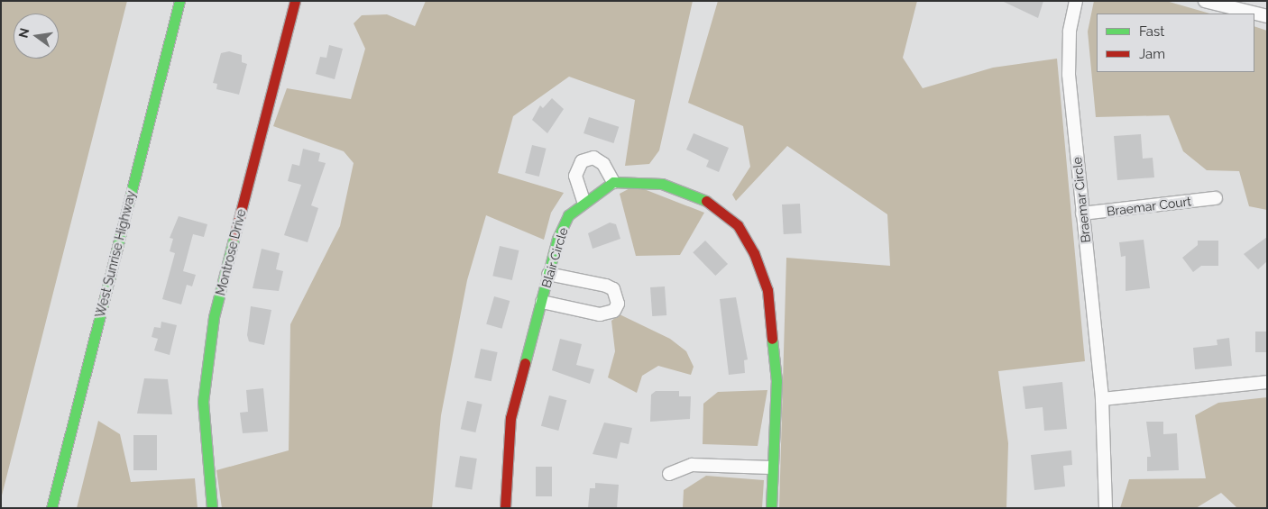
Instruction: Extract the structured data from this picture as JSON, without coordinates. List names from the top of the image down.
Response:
{
  "streets": {
    "street": [
      "Braemar Circle",
      "Braemar Court",
      "Montrose Drive",
      "West Sunrise Highway",
      "Blair Circle"
    ]
  },
  "crossings": [
    ["Braemar Circle", "Braemar Court"]
  ],
  "legend": ["Fast", "Jam"],
  "north": "left"
}
